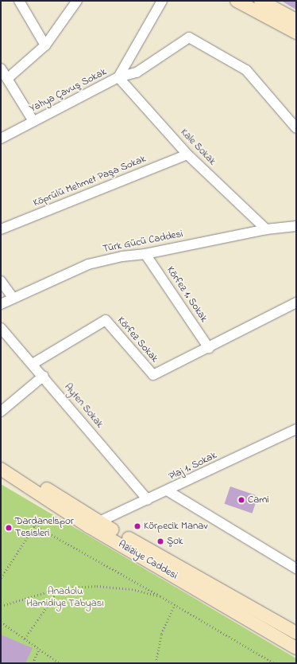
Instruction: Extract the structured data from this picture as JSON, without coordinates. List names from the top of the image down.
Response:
{
  "streets": {
    "street": [
      "Yahya Çavuş Sokak",
      "Kale Sokak",
      "Köprülü Mehmet Paşa Sokak",
      "Türk Gücü Caddesi",
      "Körfez 1. Sokak",
      "Körfez Sokak",
      "Ayten Sokak",
      "Plaj 1. Sokak",
      "Aziziye Caddesi"
    ]
  },
  "crossings": [
    ["Yahya Çavuş Sokak", "Kale Sokak"],
    ["Kale Sokak", "Köprülü Mehmet Paşa Sokak"],
    ["Kale Sokak", "Türk Gücü Caddesi"],
    ["Türk Gücü Caddesi", "Körfez 1. Sokak"],
    ["Körfez 1. Sokak", "Körfez Sokak"],
    ["Körfez Sokak", "Ayten Sokak"],
    ["Ayten Sokak", "Plaj 1. Sokak"],
    ["Plaj 1. Sokak", "Aziziye Caddesi"]
  ],
  "parks": ["Anadolu Hamidiye Tabyası"],
  "places": [
    "Cami",
    "Körpecik Manav",
    "Dardanelspor Tesisleri",
    "Şok"
  ]
}
